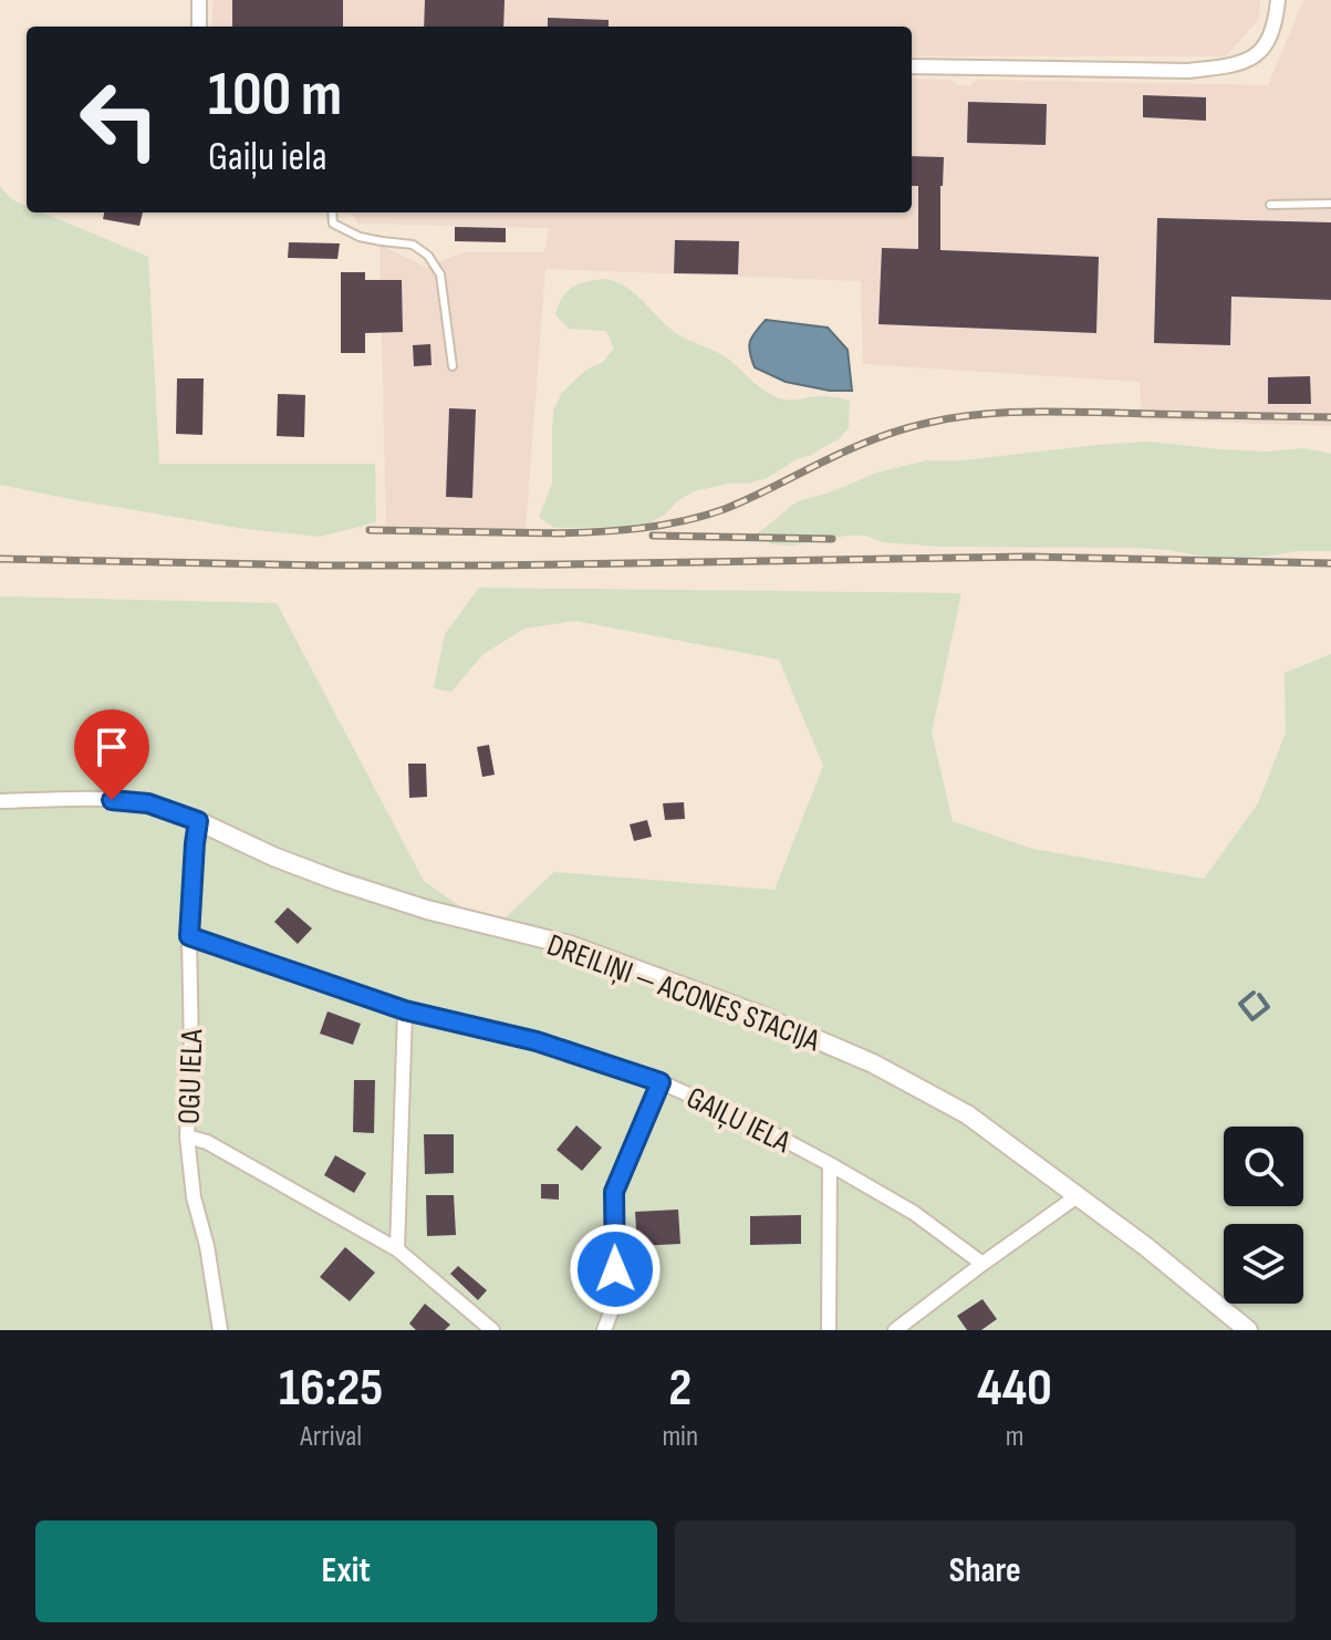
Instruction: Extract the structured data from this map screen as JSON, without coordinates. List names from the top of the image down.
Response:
{
  "streets": {
    "street": ["DREILIŅI — ACONES STACIJA", "OGU IELA", "GAIĻU IELA"]
  },
  "crossings": [
    ["DREILIŅI — ACONES STACIJA", "OGU IELA"],
    ["OGU IELA", "GAIĻU IELA"]
  ],
  "page": {
    "turn": ["100 m", "Gaiļu iela"],
    "eta": [
      "16:25",
      "Arrival",
      "2",
      "min",
      "440",
      "m"
    ],
    "buttons": ["Exit", "Share"]
  }
}
